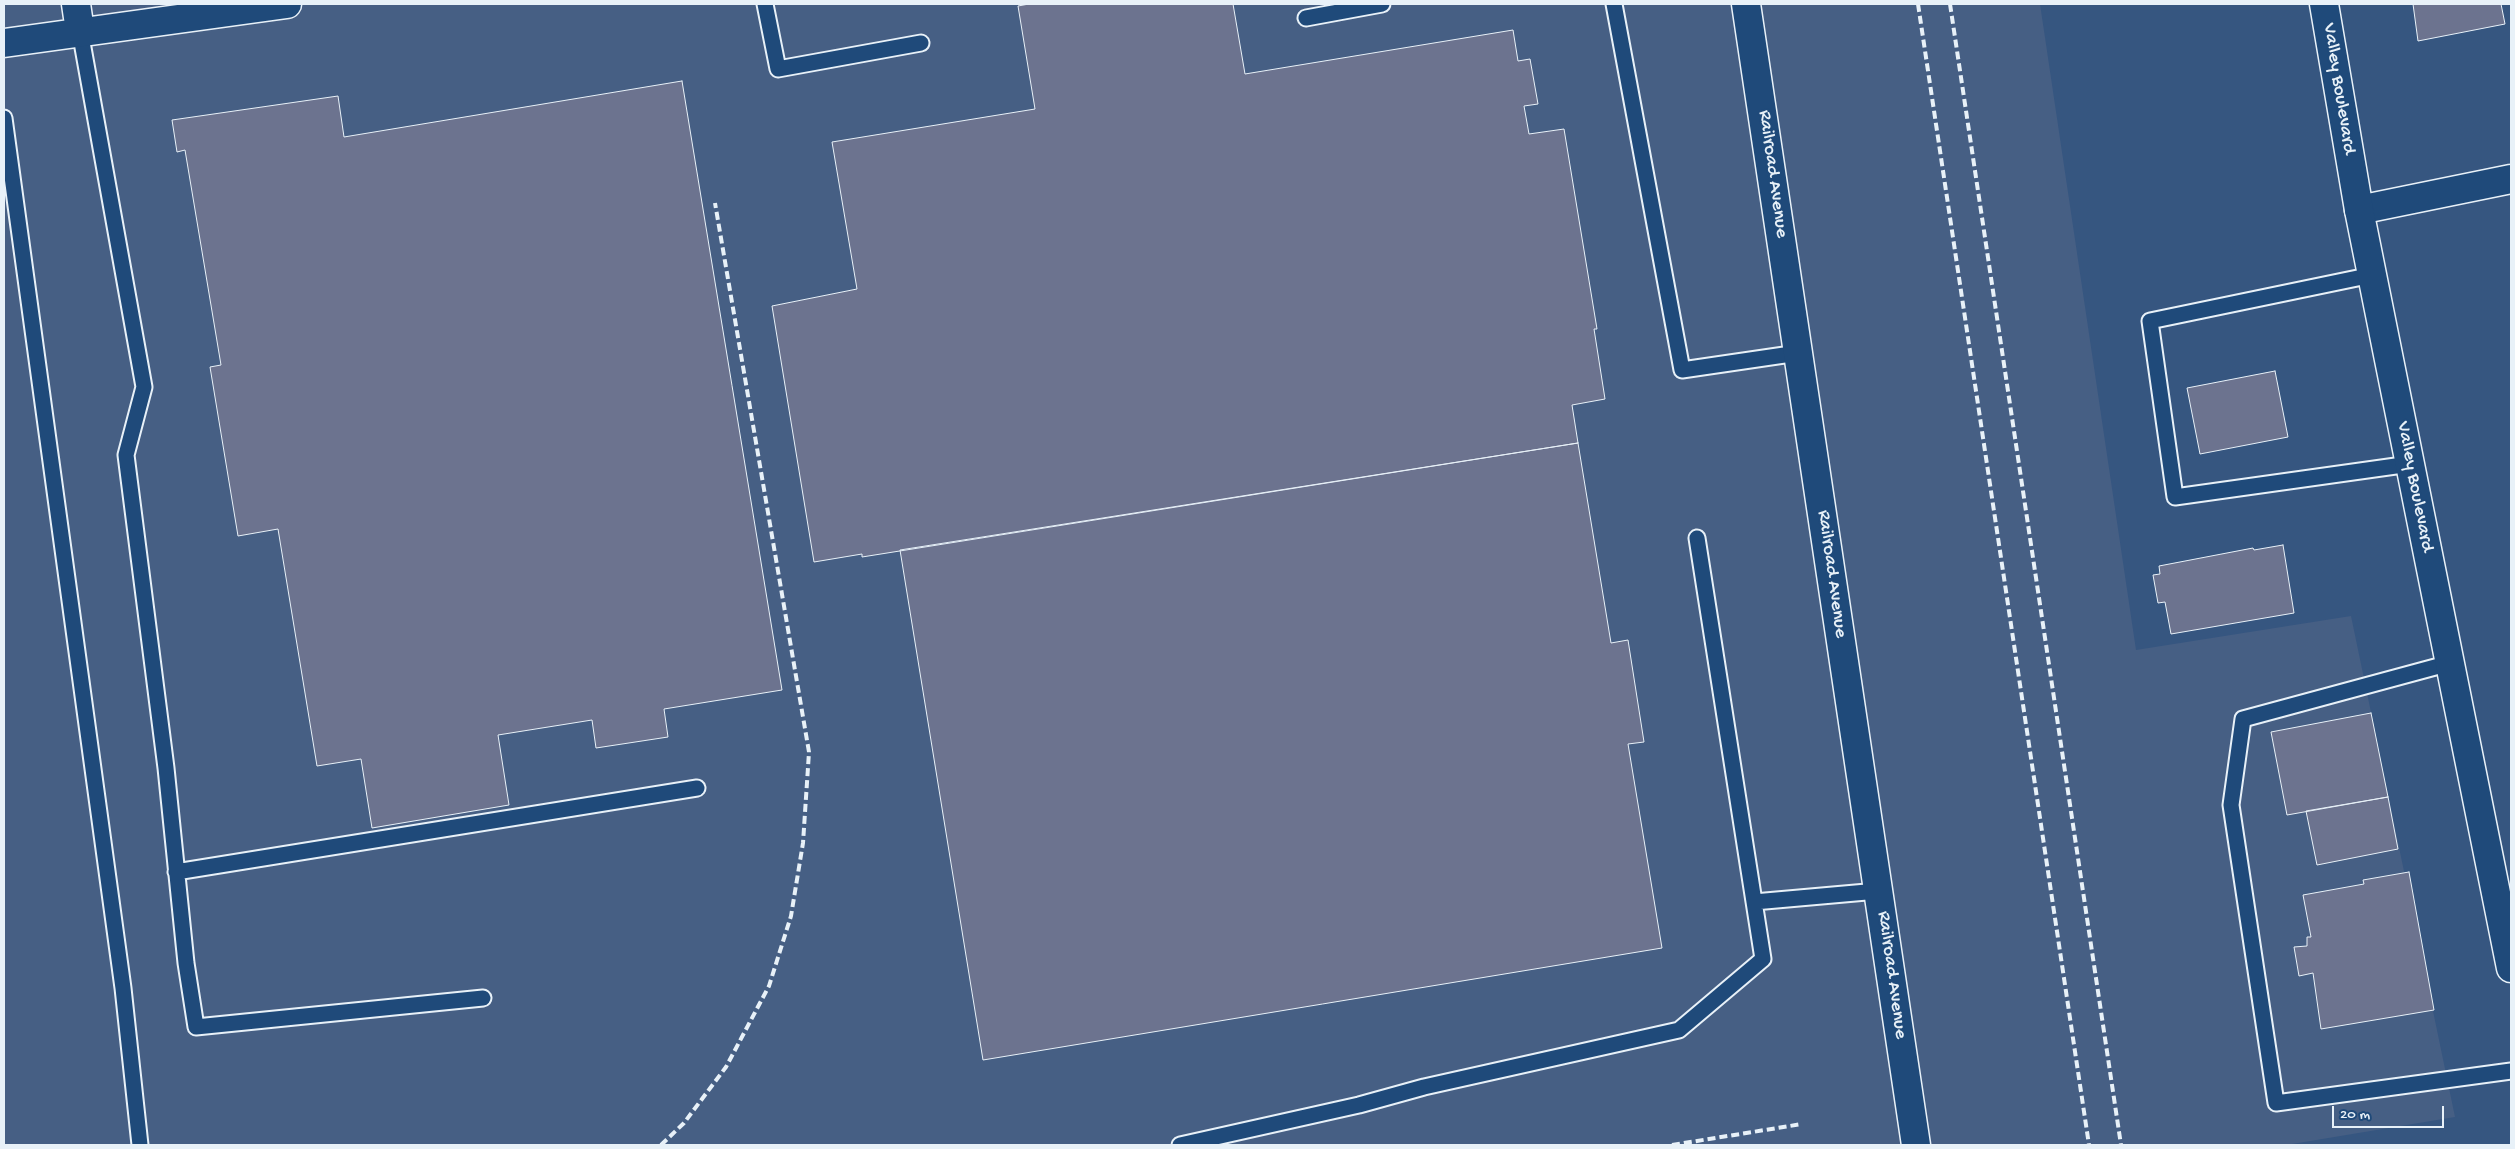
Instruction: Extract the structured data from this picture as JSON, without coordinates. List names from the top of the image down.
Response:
{
  "streets": {
    "street": ["Valley Boulevard", "Railroad Avenue"]
  },
  "scale_bar": "20 m"
}
